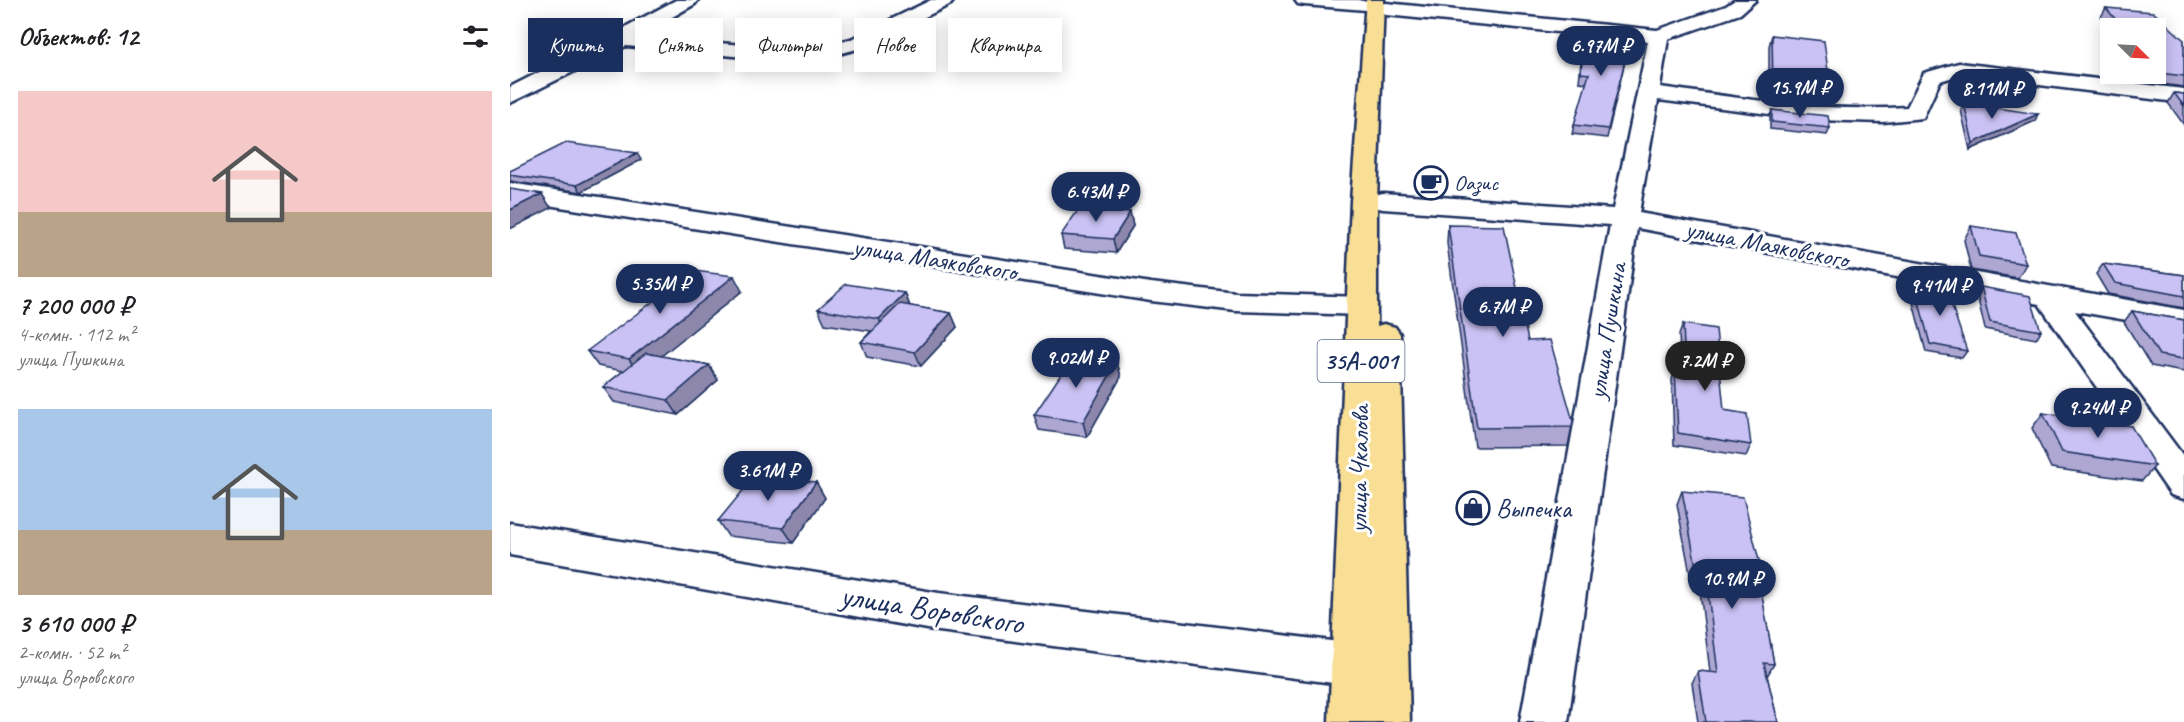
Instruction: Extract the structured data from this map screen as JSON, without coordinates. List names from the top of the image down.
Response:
{
  "streets": {
    "main road": ["35А-001", "улица Чкалова"],
    "street": ["улица Маяковского", "улица Пушкина", "улица Воровского"]
  },
  "crossings": [
    ["улица Маяковского", "улица Пушкина"],
    ["улица Маяковского", "улица Чкалова"],
    ["улица Чкалова", "улица Воровского"]
  ],
  "places": {
    "cafe": ["Оазис"],
    "shop": ["Выпечка"]
  },
  "north": "bottom right",
  "page": {
    "heading": "Объектов: 12",
    "chip": [
      "Купить",
      "Снять",
      "Фильтры",
      "Новое",
      "Квартира"
    ],
    "price": [
      "6.97M ₽",
      "15.9M ₽",
      "8.11M ₽",
      "6.43M ₽",
      "5.35M ₽",
      "9.41M ₽",
      "6.7M ₽",
      "9.02M ₽",
      "7.2M ₽",
      "9.24M ₽",
      "3.61M ₽",
      "10.9M ₽"
    ],
    "list": [
      {
        "name": "7 200 000 ₽",
        "note": "4-комн. · 112 m² · улица Пушкина"
      },
      {
        "name": "3 610 000 ₽",
        "note": "2-комн. · 52 m² · улица Воровского"
      }
    ]
  }
}
